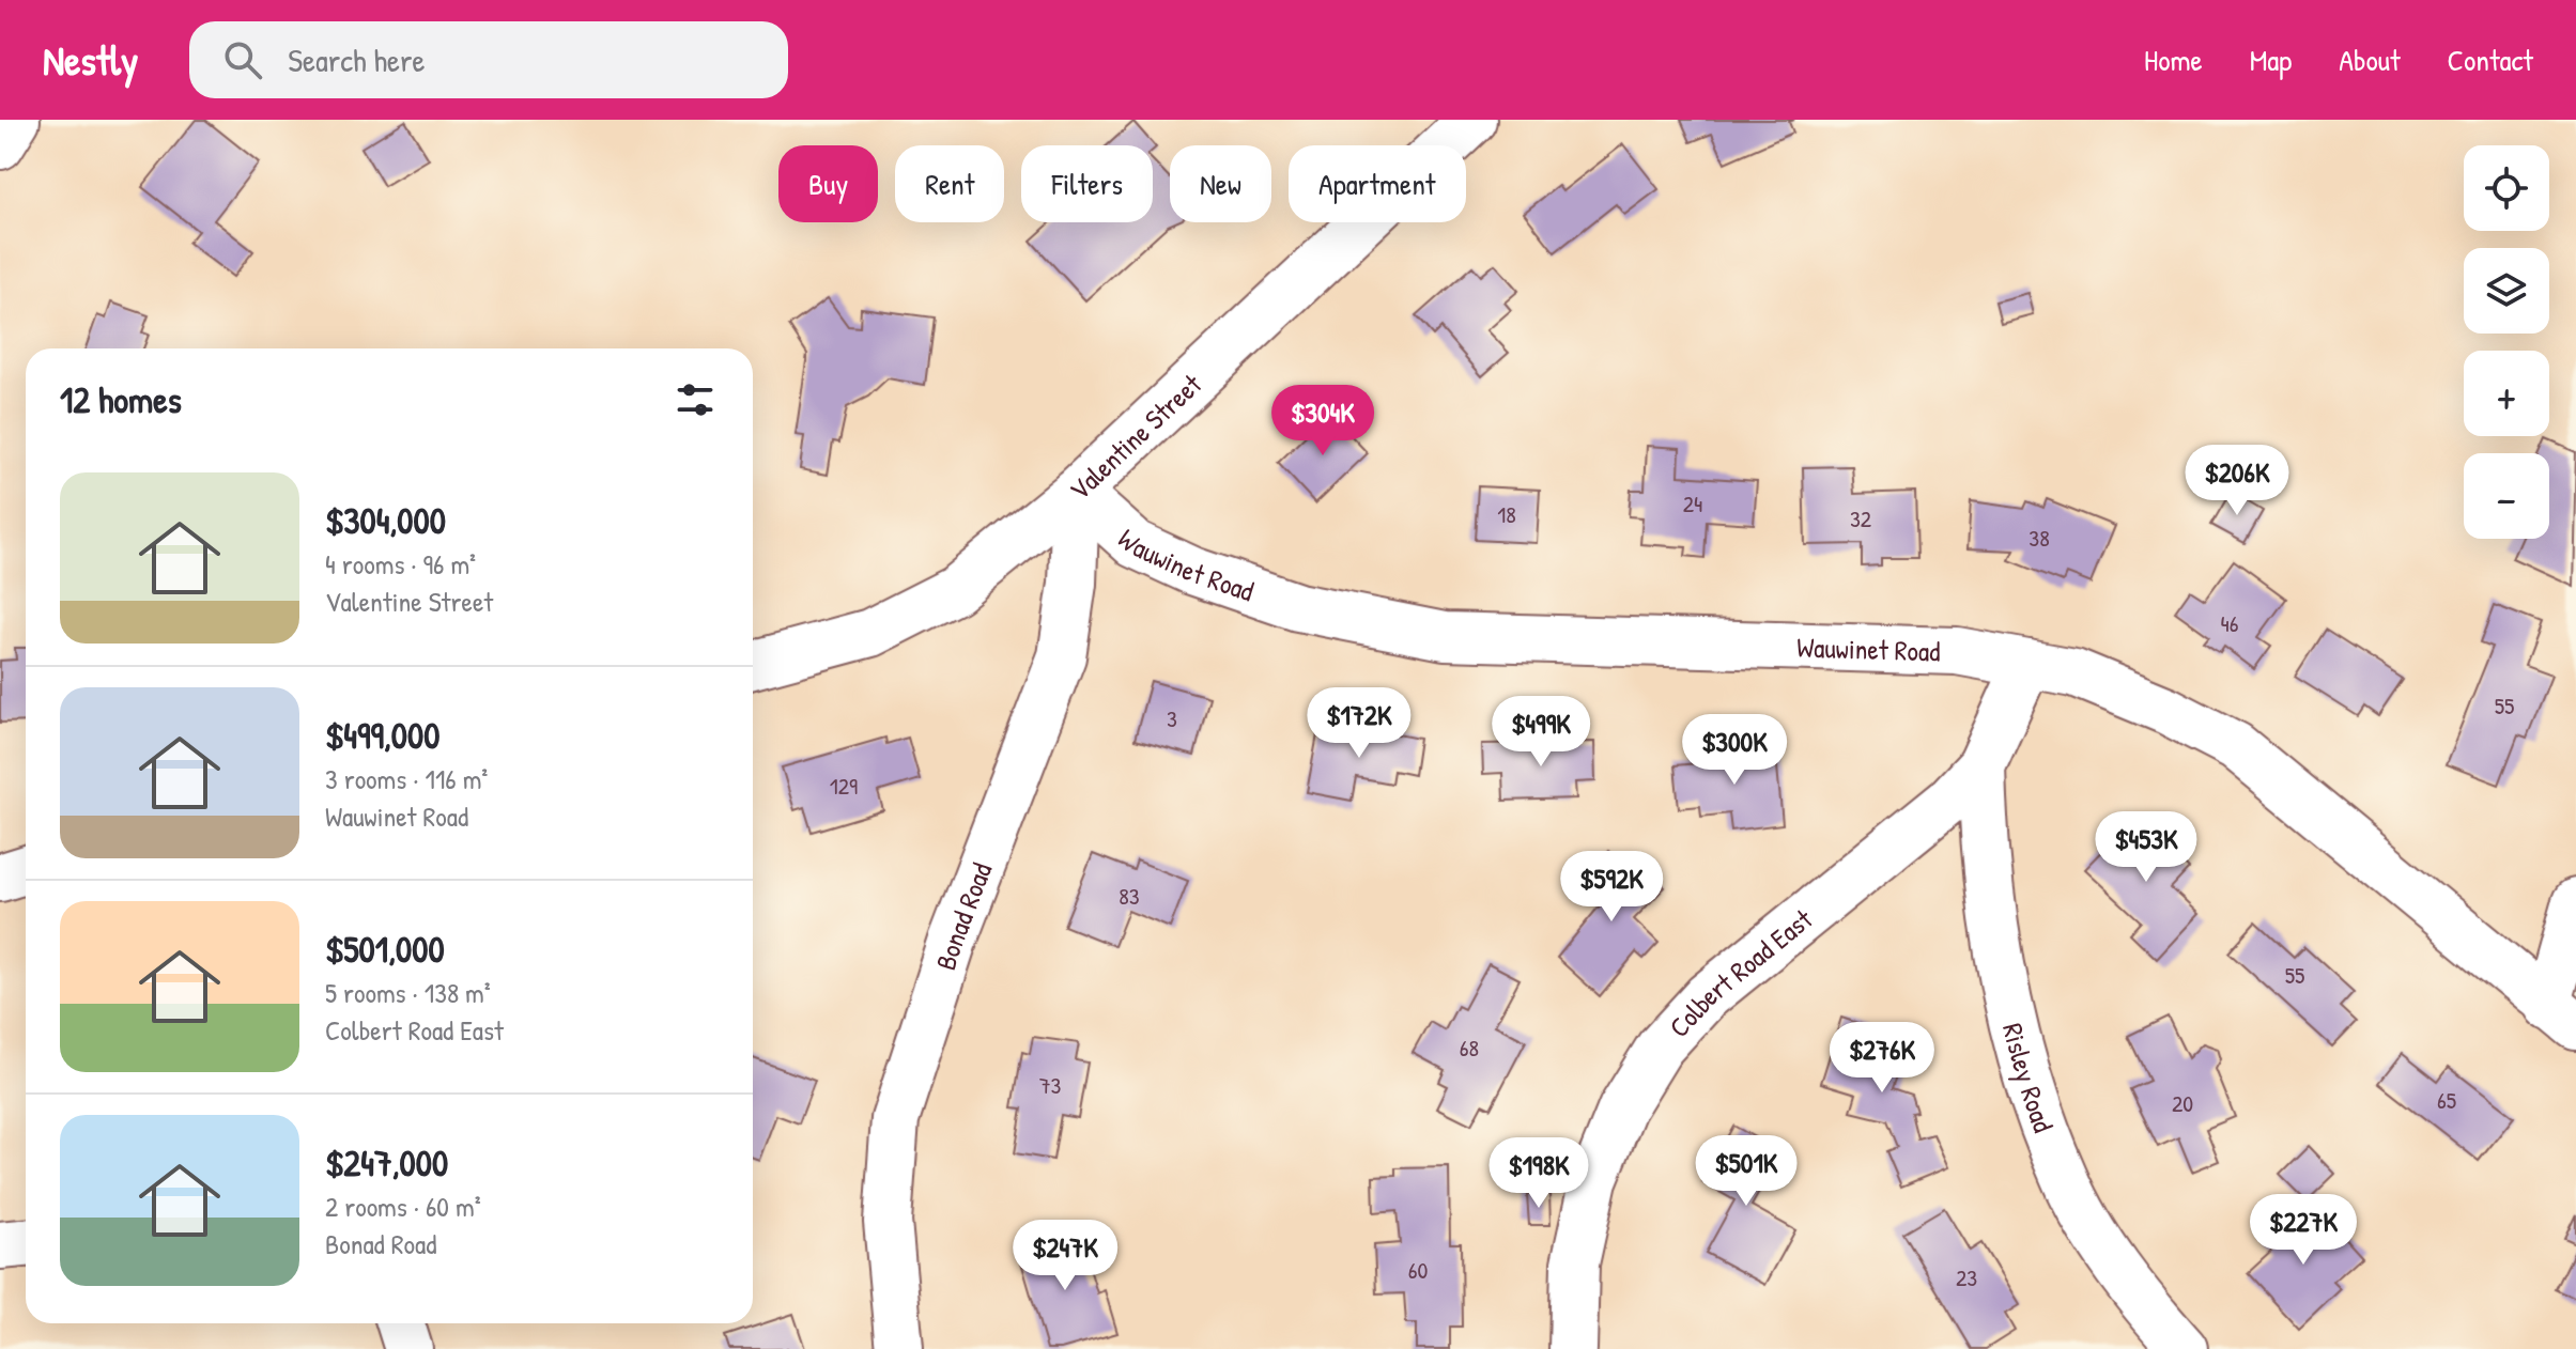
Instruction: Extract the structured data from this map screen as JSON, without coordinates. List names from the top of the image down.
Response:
{
  "streets": {
    "street": [
      "Valentine Street",
      "Wauwinet Road",
      "Bonad Road",
      "Colbert Road East",
      "Risley Road"
    ]
  },
  "crossings": [
    ["Valentine Street", "Wauwinet Road"],
    ["Valentine Street", "Bonad Road"],
    ["Wauwinet Road", "Bonad Road"],
    ["Wauwinet Road", "Colbert Road East"],
    ["Colbert Road East", "Risley Road"]
  ],
  "house_numbers": [
    "24",
    "18",
    "32",
    "38",
    "46",
    "55",
    "3",
    "129",
    "83",
    "55",
    "68",
    "73",
    "65",
    "20",
    "60",
    "23"
  ],
  "page": {
    "header": "Nestly",
    "search": "Search here",
    "nav": [
      "Home",
      "Map",
      "About",
      "Contact"
    ],
    "map_buttons": ["+", "−"],
    "chip": [
      "Buy",
      "Rent",
      "Filters",
      "New",
      "Apartment"
    ],
    "heading": "12 homes",
    "price": [
      "$304K",
      "$206K",
      "$172K",
      "$499K",
      "$300K",
      "$453K",
      "$592K",
      "$276K",
      "$501K",
      "$198K",
      "$227K",
      "$247K"
    ],
    "list": [
      {
        "name": "$304,000",
        "note": "4 rooms · 96 m² · Valentine Street"
      },
      {
        "name": "$499,000",
        "note": "3 rooms · 116 m² · Wauwinet Road"
      },
      {
        "name": "$501,000",
        "note": "5 rooms · 138 m² · Colbert Road East"
      },
      {
        "name": "$247,000",
        "note": "2 rooms · 60 m² · Bonad Road"
      }
    ]
  }
}
